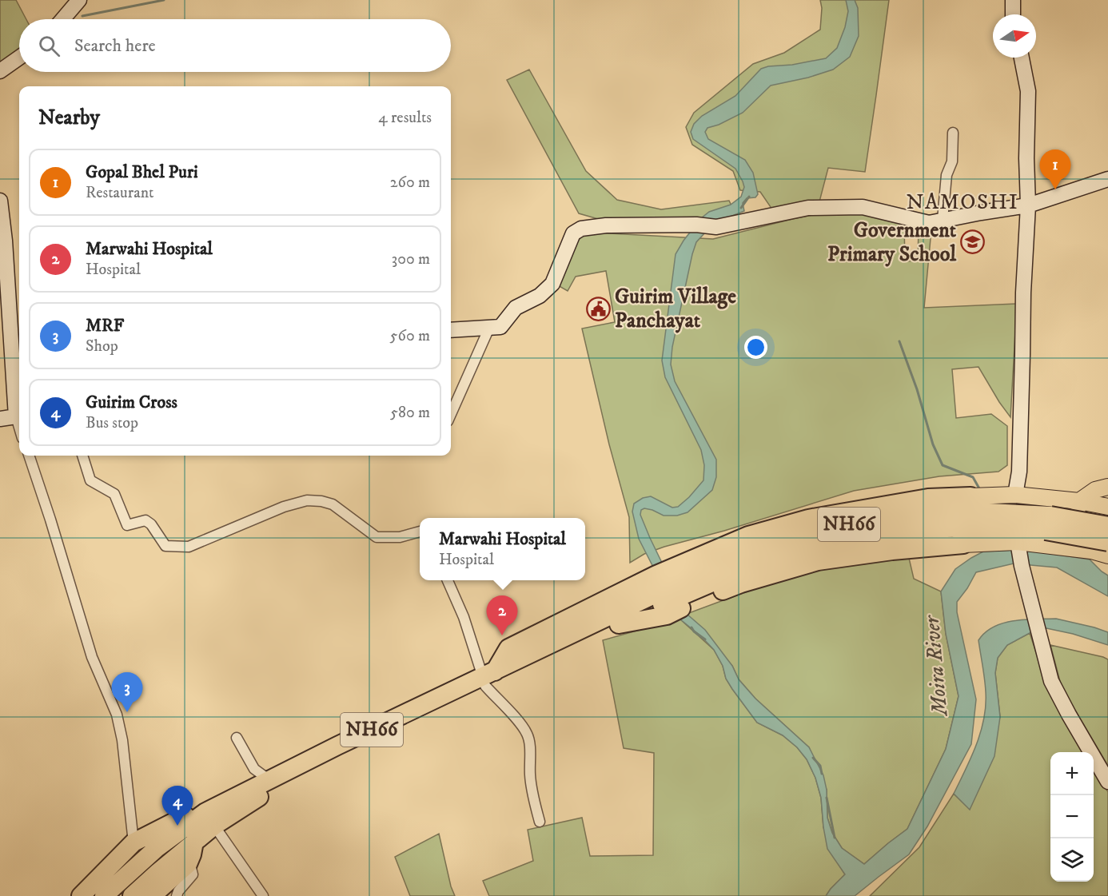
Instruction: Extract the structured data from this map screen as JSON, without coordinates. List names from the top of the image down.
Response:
{
  "streets": {
    "highway": ["NH66"]
  },
  "districts": ["NAMOSHI"],
  "water": ["Moira River"],
  "places": {
    "school or university": ["Government Primary School"],
    "public building": ["Guirim Village Panchayat"]
  },
  "north": "right",
  "page": {
    "search": "Search here",
    "heading": ["Nearby", "4 results"],
    "list": [
      {
        "mark": "1",
        "name": "Gopal Bhel Puri",
        "note": "Restaurant",
        "value": "260 m"
      },
      {
        "mark": "2",
        "name": "Marwahi Hospital",
        "note": "Hospital",
        "value": "300 m"
      },
      {
        "mark": "3",
        "name": "MRF",
        "note": "Shop",
        "value": "560 m"
      },
      {
        "mark": "4",
        "name": "Guirim Cross",
        "note": "Bus stop",
        "value": "580 m"
      }
    ],
    "pins": [
      "1",
      "2",
      "3",
      "4"
    ],
    "popup": ["Marwahi Hospital", "Hospital"],
    "map_buttons": ["+", "−"]
  }
}
